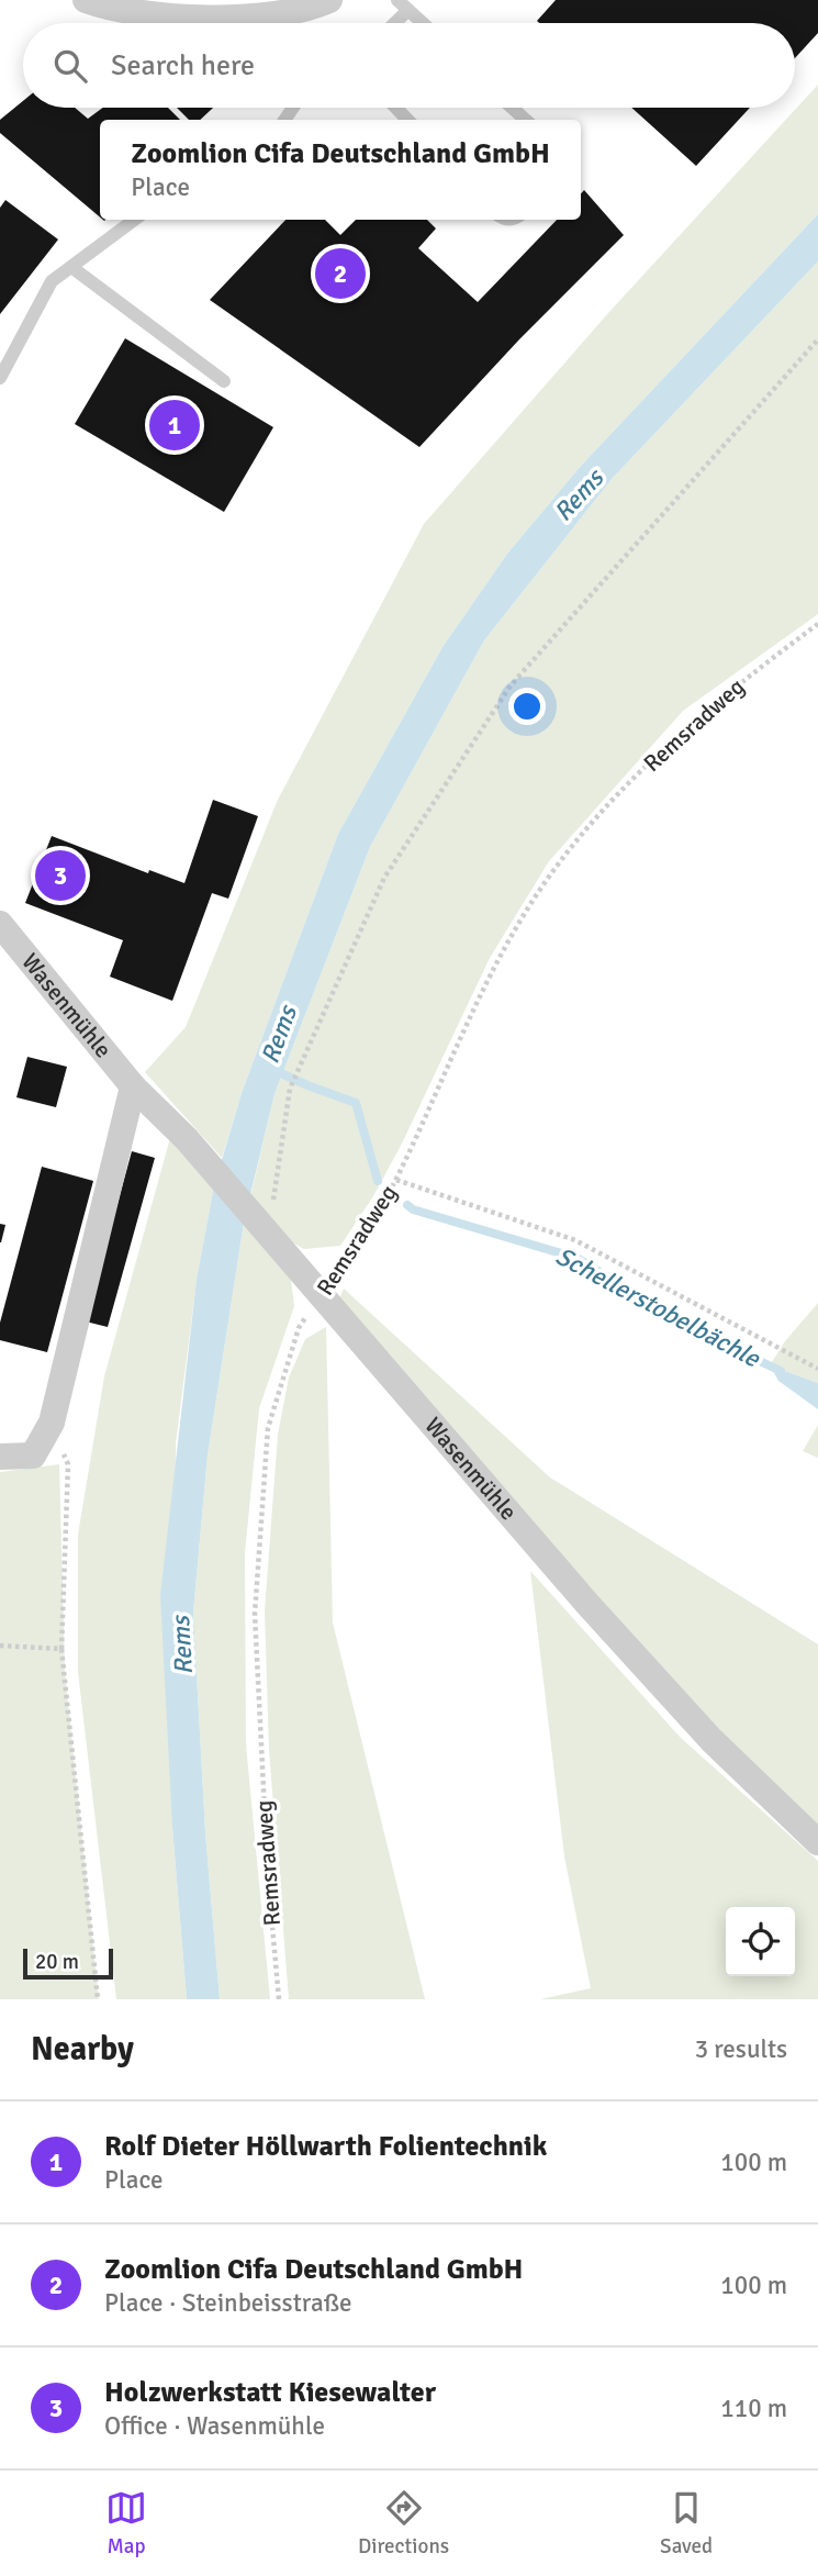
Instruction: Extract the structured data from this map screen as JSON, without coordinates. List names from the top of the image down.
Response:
{
  "streets": {
    "street": ["Wasenmühle"],
    "path": ["Remsradweg"]
  },
  "crossings": [
    ["Remsradweg", "Wasenmühle"]
  ],
  "water": ["Rems", "Schellerstobelbächle"],
  "scale_bar": "20 m",
  "page": {
    "search": "Search here",
    "popup": ["Zoomlion Cifa Deutschland GmbH", "Place"],
    "pins": ["2", "1", "3"],
    "scale": "20 m",
    "heading": ["Nearby", "3 results"],
    "list": [
      {
        "mark": "1",
        "name": "Rolf Dieter Höllwarth Folientechnik",
        "note": "Place",
        "value": "100 m"
      },
      {
        "mark": "2",
        "name": "Zoomlion Cifa Deutschland GmbH",
        "note": "Place · Steinbeisstraße",
        "value": "100 m"
      },
      {
        "mark": "3",
        "name": "Holzwerkstatt Kiesewalter",
        "note": "Office · Wasenmühle",
        "value": "110 m"
      }
    ],
    "nav": ["Map", "Directions", "Saved"]
  }
}
